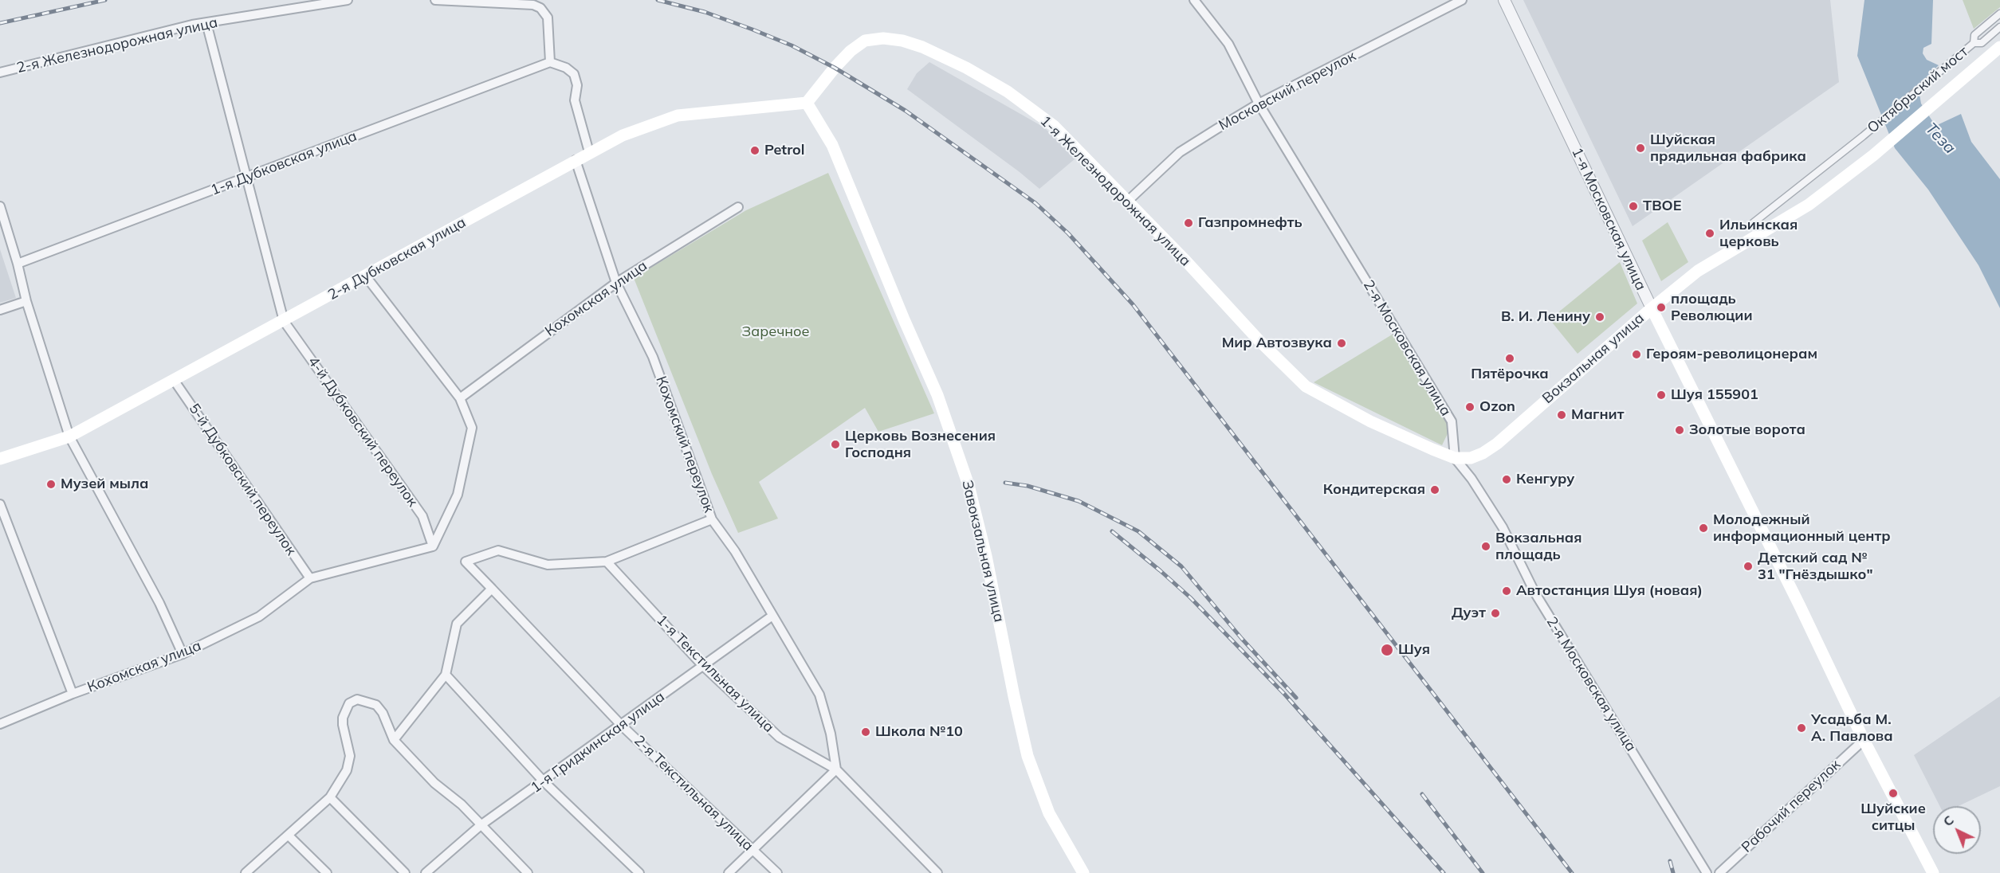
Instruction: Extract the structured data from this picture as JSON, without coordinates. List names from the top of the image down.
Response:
{
  "streets": {
    "main road": [
      "1-я Железнодорожная улица",
      "1-я Московская улица",
      "2-я Дубковская улица",
      "Вокзальная улица",
      "Завокзальная улица"
    ],
    "street": [
      "2-я Железнодорожная улица",
      "Октябрьский мост",
      "Московский переулок",
      "1-я Дубковская улица",
      "Кохомская улица",
      "2-я Московская улица",
      "4-й Дубковский переулок",
      "Кохомский переулок",
      "5-й Дубковский переулок",
      "1-я Текстильная улица",
      "1-я Гридкинская улица",
      "2-я Текстильная улица",
      "Рабочий переулок"
    ]
  },
  "crossings": [
    ["Московский переулок", "1-я Железнодорожная улица"],
    ["Московский переулок", "2-я Московская улица"],
    ["1-я Железнодорожная улица", "2-я Дубковская улица"],
    ["1-я Железнодорожная улица", "2-я Московская улица"],
    ["1-я Железнодорожная улица", "Вокзальная улица"],
    ["1-я Железнодорожная улица", "Завокзальная улица"],
    ["1-я Московская улица", "Вокзальная улица"],
    ["1-я Московская улица", "Рабочий переулок"],
    ["2-я Дубковская улица", "4-й Дубковский переулок"],
    ["2-я Дубковская улица", "Кохомский переулок"],
    ["2-я Дубковская улица", "5-й Дубковский переулок"],
    ["2-я Дубковская улица", "Завокзальная улица"],
    ["Кохомская улица", "4-й Дубковский переулок"],
    ["Кохомская улица", "Кохомский переулок"],
    ["Кохомская улица", "5-й Дубковский переулок"],
    ["2-я Московская улица", "Вокзальная улица"],
    ["Кохомский переулок", "1-я Текстильная улица"],
    ["Кохомский переулок", "1-я Гридкинская улица"],
    ["1-я Текстильная улица", "1-я Гридкинская улица"],
    ["1-я Текстильная улица", "2-я Текстильная улица"],
    ["1-я Гридкинская улица", "2-я Текстильная улица"]
  ],
  "water": ["Теза"],
  "parks": ["Заречное"],
  "places": [
    "Шуйская прядильная фабрика",
    "Petrol",
    "ТВОЕ",
    "Газпромнефть",
    "Ильинская церковь",
    "площадь Революции",
    "В. И. Ленину",
    "Мир Автозвука",
    "Героям-револицонерам",
    "Пятёрочка",
    "Шуя 155901",
    "Ozon",
    "Магнит",
    "Золотые ворота",
    "Церковь Вознесения Господня",
    "Кенгуру",
    "Музей мыла",
    "Кондитерская",
    "Молодежный информационный центр",
    "Вокзальная площадь",
    "Детский сад № 31 \"Гнёздышко\"",
    "Автостанция Шуя (новая)",
    "Дуэт",
    "Шуя",
    "Усадьба М. А. Павлова",
    "Школа №10",
    "Шуйские ситцы"
  ],
  "north": "top left"
}
